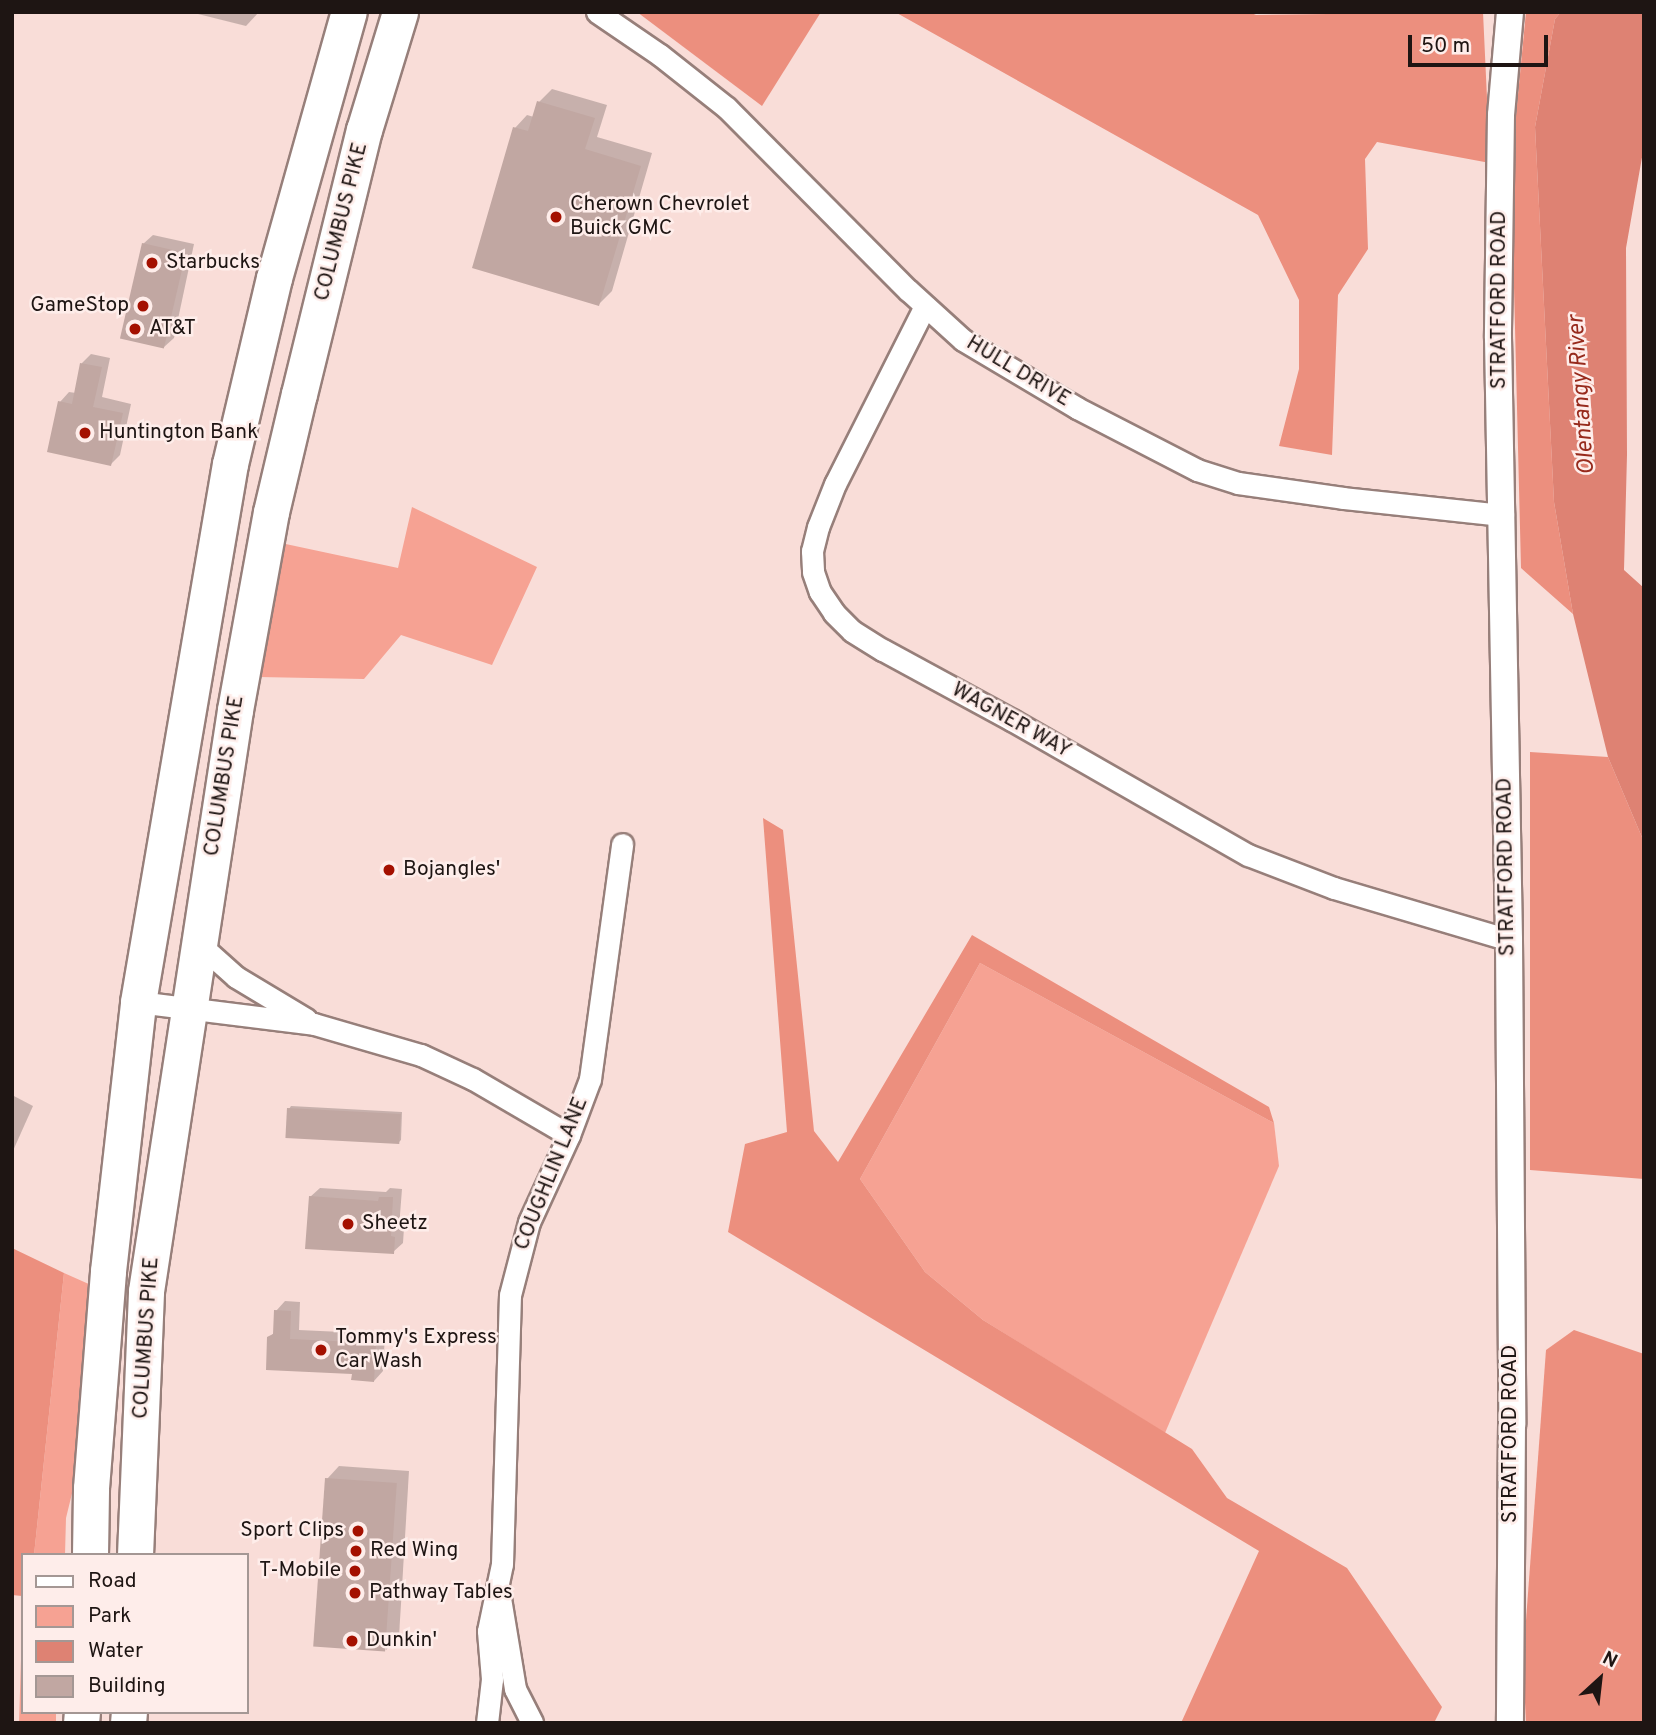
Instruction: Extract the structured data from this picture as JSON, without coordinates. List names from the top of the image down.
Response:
{
  "streets": {
    "highway": ["COLUMBUS PIKE"],
    "street": [
      "STRATFORD ROAD",
      "HULL DRIVE",
      "WAGNER WAY",
      "COUGHLIN LANE"
    ]
  },
  "crossings": [
    ["STRATFORD ROAD", "HULL DRIVE"],
    ["STRATFORD ROAD", "WAGNER WAY"],
    ["HULL DRIVE", "WAGNER WAY"]
  ],
  "water": ["Olentangy River"],
  "places": [
    "Cherown Chevrolet Buick GMC",
    "Starbucks",
    "GameStop",
    "AT&T",
    "Huntington Bank",
    "Bojangles'",
    "Sheetz",
    "Tommy's Express Car Wash",
    "Sport Clips",
    "Red Wing",
    "T-Mobile",
    "Pathway Tables",
    "Dunkin'"
  ],
  "legend": [
    "Road",
    "Park",
    "Water",
    "Building"
  ],
  "scale_bar": "50 m",
  "north": "top right"
}
